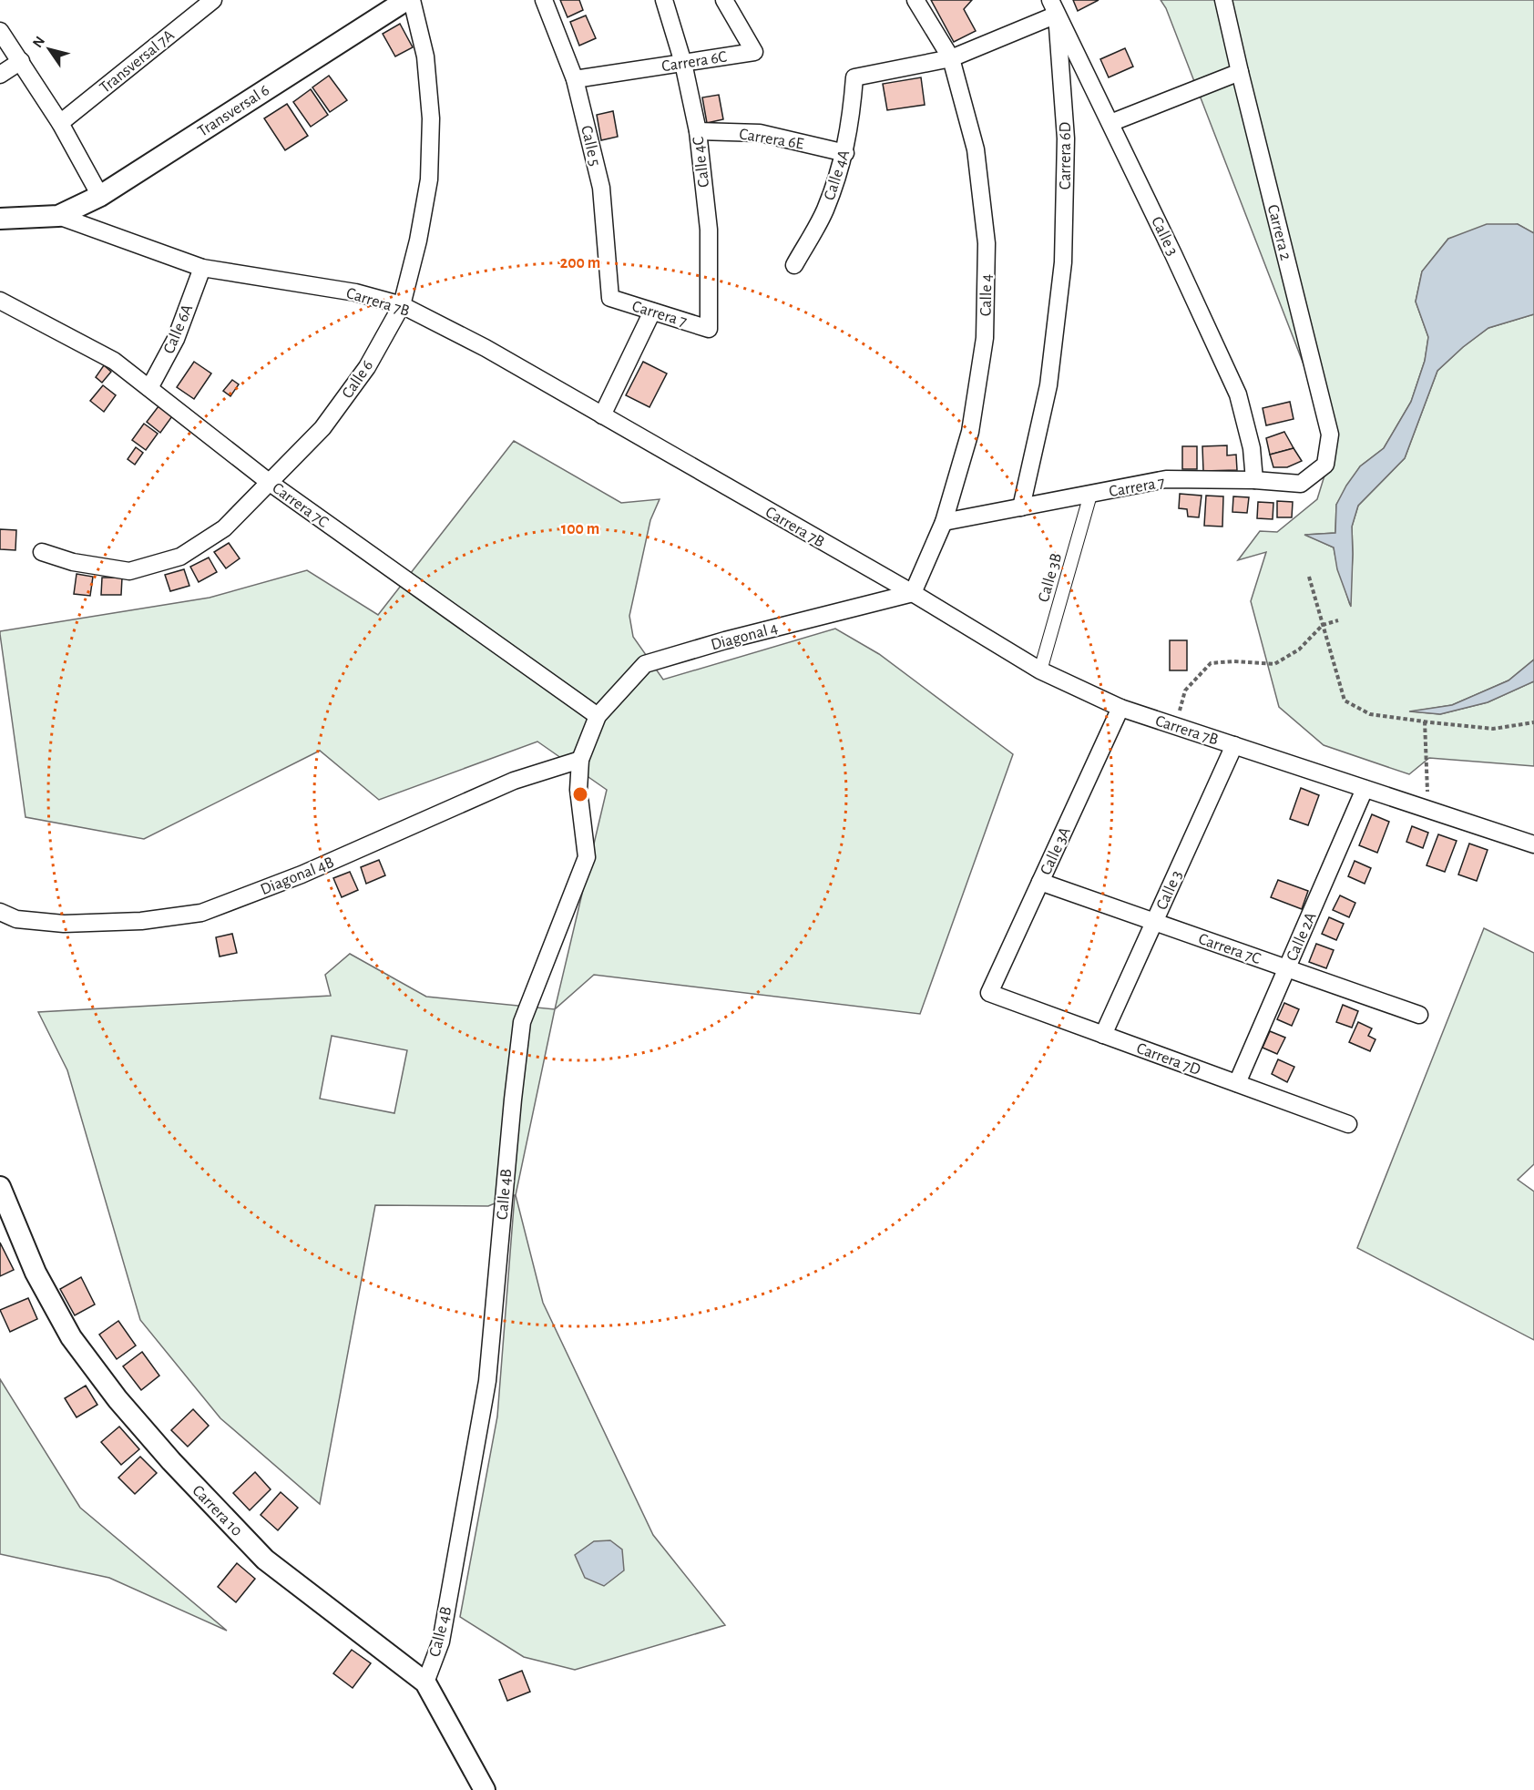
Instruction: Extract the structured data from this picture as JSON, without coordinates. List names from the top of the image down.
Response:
{
  "streets": {
    "street": [
      "Transversal 7A",
      "Carrera 6C",
      "Transversal 6",
      "Carrera 6E",
      "Calle 5",
      "Carrera 6D",
      "Calle 4C",
      "Calle 4A",
      "Carrera 2",
      "Calle 3",
      "Calle 4",
      "Carrera 7B",
      "Carrera 7",
      "Calle 6A",
      "Calle 6",
      "Carrera 7C",
      "Calle 3B",
      "Diagonal 4",
      "Calle 3A",
      "Diagonal 4B",
      "Calle 2A",
      "Carrera 7D",
      "Calle 4B",
      "Carrera 10"
    ]
  },
  "crossings": [
    ["Carrera 6C", "Calle 5"],
    ["Carrera 6C", "Calle 4C"],
    ["Transversal 6", "Carrera 7B"],
    ["Carrera 6E", "Calle 4C"],
    ["Carrera 6E", "Calle 4A"],
    ["Calle 5", "Carrera 7"],
    ["Carrera 6D", "Calle 3"],
    ["Carrera 6D", "Carrera 7"],
    ["Calle 4C", "Carrera 7"],
    ["Calle 4A", "Calle 4"],
    ["Carrera 2", "Carrera 7"],
    ["Calle 3", "Carrera 7B"],
    ["Calle 3", "Carrera 7"],
    ["Calle 3", "Carrera 7C"],
    ["Calle 3", "Carrera 7D"],
    ["Calle 4", "Carrera 7B"],
    ["Calle 4", "Carrera 7"],
    ["Calle 4", "Diagonal 4"],
    ["Carrera 7B", "Calle 6A"],
    ["Carrera 7B", "Calle 6"],
    ["Carrera 7B", "Calle 3B"],
    ["Carrera 7B", "Diagonal 4"],
    ["Carrera 7B", "Calle 3A"],
    ["Carrera 7B", "Calle 2A"],
    ["Carrera 7", "Calle 3B"],
    ["Calle 6A", "Carrera 7C"],
    ["Calle 6", "Carrera 7C"],
    ["Carrera 7C", "Diagonal 4"],
    ["Carrera 7C", "Calle 3A"],
    ["Carrera 7C", "Calle 2A"],
    ["Carrera 7C", "Calle 4B"],
    ["Diagonal 4", "Calle 4B"],
    ["Calle 3A", "Carrera 7D"],
    ["Diagonal 4B", "Calle 4B"],
    ["Calle 2A", "Carrera 7D"],
    ["Calle 4B", "Carrera 10"]
  ],
  "north": "top left",
  "rings": ["200 m", "100 m"]
}
